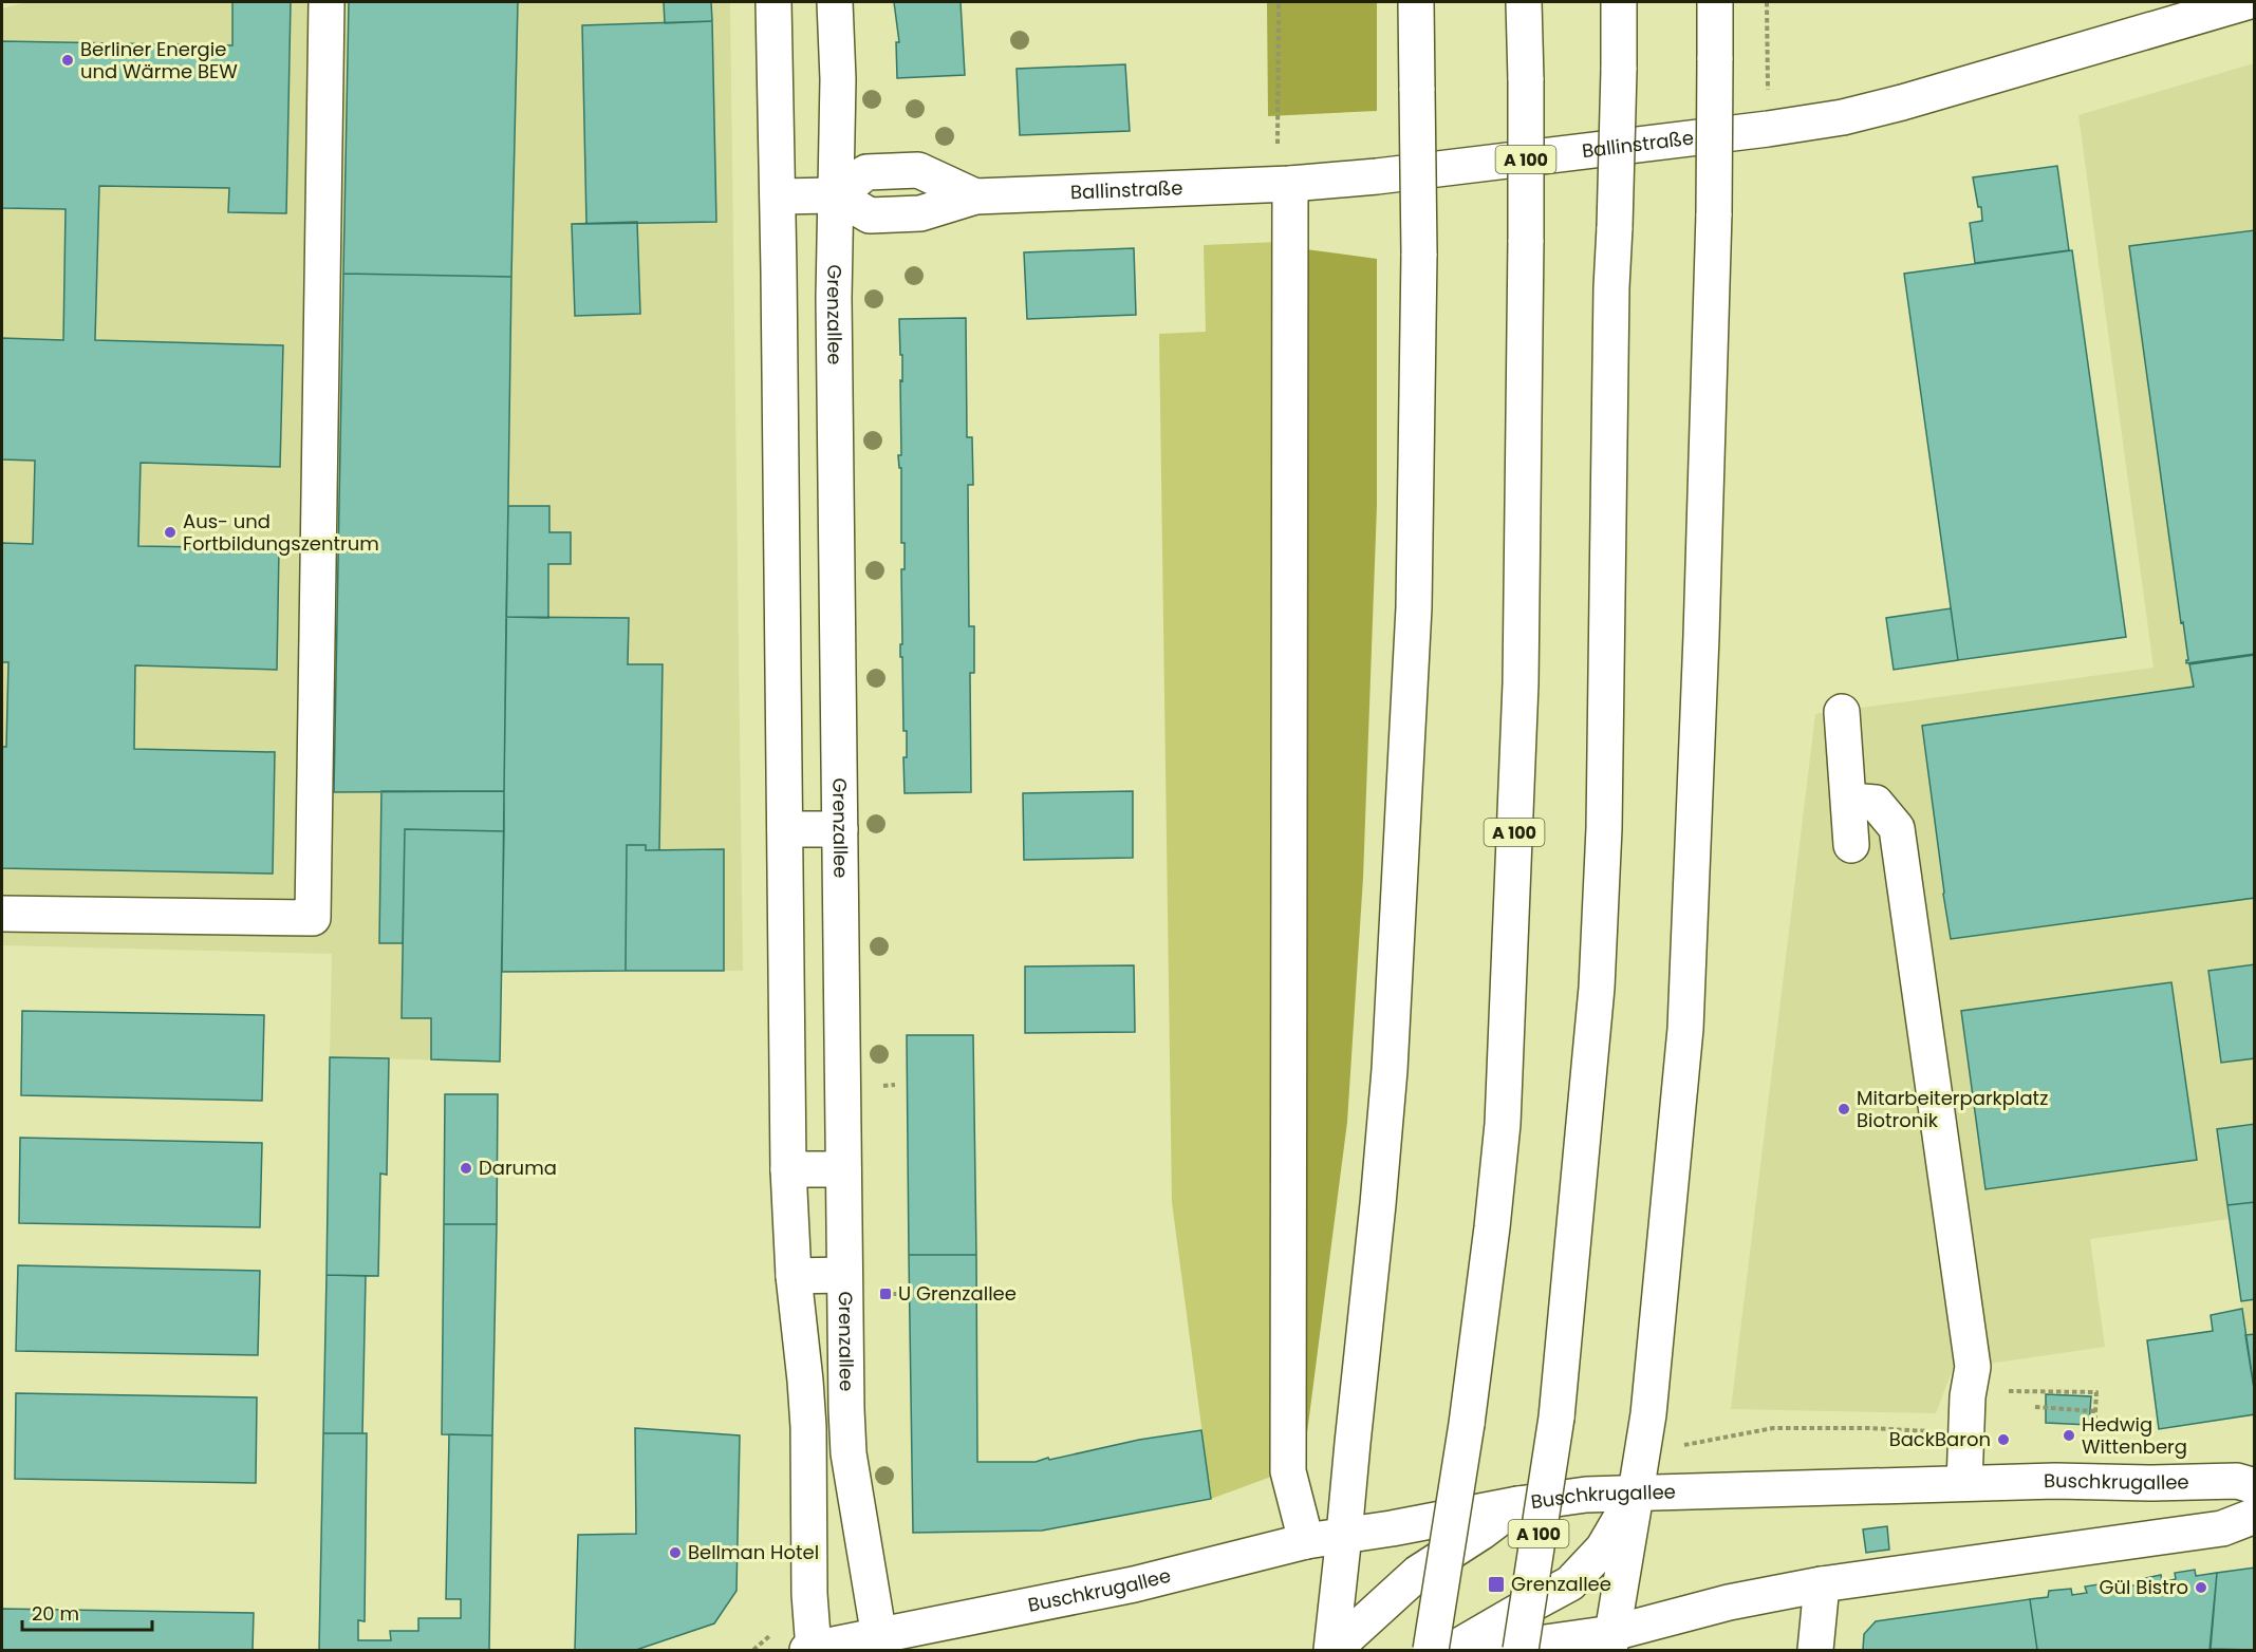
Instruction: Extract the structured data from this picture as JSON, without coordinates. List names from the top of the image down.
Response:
{
  "streets": {
    "main road": [
      "Ballinstraße",
      "A 100",
      "Grenzallee",
      "Buschkrugallee"
    ]
  },
  "crossings": [
    ["Ballinstraße", "Grenzallee"],
    ["Grenzallee", "Buschkrugallee"]
  ],
  "places": {
    "other": [
      "Berliner Energie und Wärme BEW",
      "Aus- und Fortbildungszentrum",
      "Mitarbeiterparkplatz Biotronik",
      "Daruma",
      "Hedwig Wittenberg",
      "BackBaron",
      "Bellman Hotel",
      "Gül Bistro"
    ],
    "transit": ["U Grenzallee", "Grenzallee"]
  },
  "scale_bar": "20 m"
}
